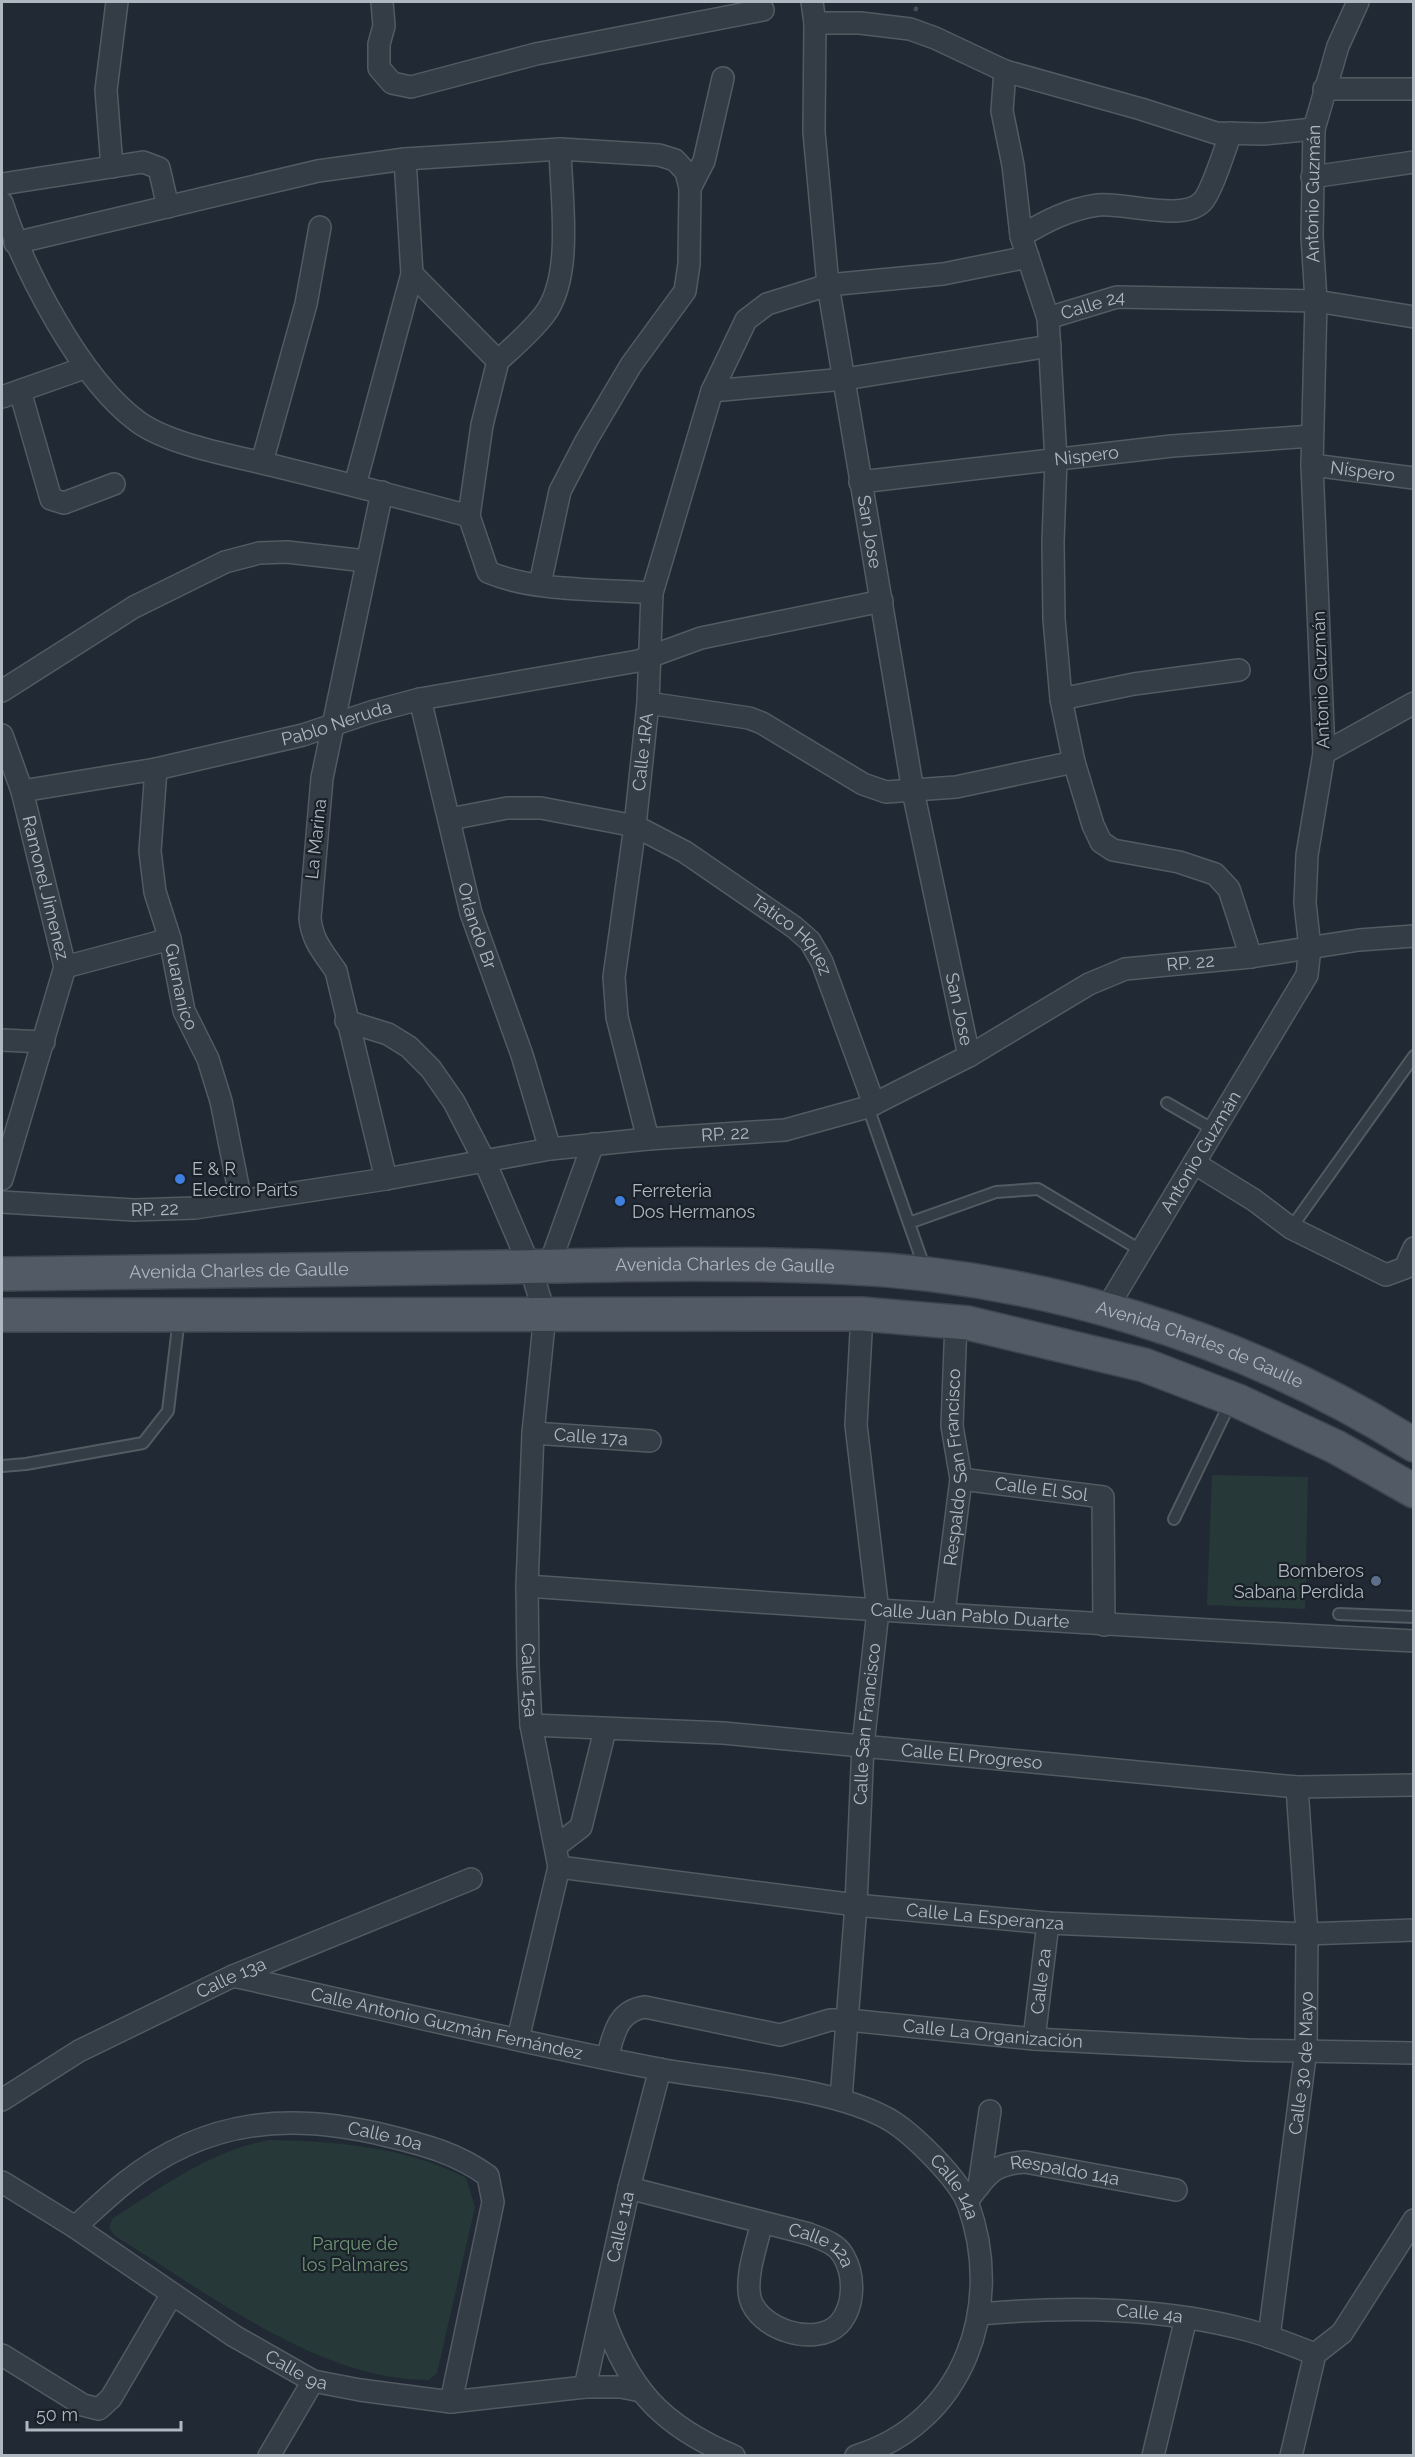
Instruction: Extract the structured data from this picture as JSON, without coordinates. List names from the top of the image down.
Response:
{
  "streets": {
    "main road": ["Avenida Charles de Gaulle"],
    "street": [
      "Antonio Guzmán",
      "Calle 24",
      "Nispero",
      "Níspero",
      "San Jose",
      "Pablo Neruda",
      "Calle 1RA",
      "La Marina",
      "Ramonel Jimenez",
      "Orlando Br",
      "Tatico Hquez",
      "RP. 22",
      "Guananico",
      "Calle 17a",
      "Respaldo San Francisco",
      "Calle El Sol",
      "Calle Juan Pablo Duarte",
      "Calle 15a",
      "Calle San Francisco",
      "Calle El Progreso",
      "Calle La Esperanza",
      "Calle 13a",
      "Calle 2a",
      "Calle Antonio Guzmán Fernández",
      "Calle La Organización",
      "Calle 30 de Mayo",
      "Calle 10a",
      "Respaldo 14a",
      "Calle 14a",
      "Calle 11a",
      "Calle 12a",
      "Calle 4a",
      "Calle 9a"
    ]
  },
  "crossings": [
    ["Antonio Guzmán", "Calle 24"],
    ["Antonio Guzmán", "Nispero"],
    ["Antonio Guzmán", "Níspero"],
    ["Antonio Guzmán", "RP. 22"],
    ["Antonio Guzmán", "Avenida Charles de Gaulle"],
    ["Calle 24", "San Jose"],
    ["Calle 24", "Calle 1RA"],
    ["Nispero", "San Jose"],
    ["San Jose", "Pablo Neruda"],
    ["San Jose", "Calle 1RA"],
    ["San Jose", "RP. 22"],
    ["Pablo Neruda", "Calle 1RA"],
    ["Pablo Neruda", "La Marina"],
    ["Pablo Neruda", "Ramonel Jimenez"],
    ["Pablo Neruda", "Orlando Br"],
    ["Pablo Neruda", "Guananico"],
    ["Calle 1RA", "Tatico Hquez"],
    ["Calle 1RA", "RP. 22"],
    ["La Marina", "RP. 22"],
    ["Orlando Br", "Tatico Hquez"],
    ["Orlando Br", "RP. 22"],
    ["Tatico Hquez", "RP. 22"],
    ["RP. 22", "Guananico"],
    ["Avenida Charles de Gaulle", "Respaldo San Francisco"],
    ["Avenida Charles de Gaulle", "Calle 15a"],
    ["Avenida Charles de Gaulle", "Calle San Francisco"],
    ["Calle 17a", "Calle 15a"],
    ["Respaldo San Francisco", "Calle El Sol"],
    ["Respaldo San Francisco", "Calle Juan Pablo Duarte"],
    ["Calle El Sol", "Calle Juan Pablo Duarte"],
    ["Calle Juan Pablo Duarte", "Calle 15a"],
    ["Calle Juan Pablo Duarte", "Calle San Francisco"],
    ["Calle 15a", "Calle El Progreso"],
    ["Calle 15a", "Calle La Esperanza"],
    ["Calle 15a", "Calle Antonio Guzmán Fernández"],
    ["Calle San Francisco", "Calle El Progreso"],
    ["Calle San Francisco", "Calle La Esperanza"],
    ["Calle San Francisco", "Calle La Organización"],
    ["Calle San Francisco", "Calle 14a"],
    ["Calle El Progreso", "Calle 30 de Mayo"],
    ["Calle La Esperanza", "Calle 2a"],
    ["Calle La Esperanza", "Calle 30 de Mayo"],
    ["Calle 13a", "Calle Antonio Guzmán Fernández"],
    ["Calle 2a", "Calle La Organización"],
    ["Calle Antonio Guzmán Fernández", "Calle La Organización"],
    ["Calle Antonio Guzmán Fernández", "Calle 14a"],
    ["Calle Antonio Guzmán Fernández", "Calle 11a"],
    ["Calle La Organización", "Calle 30 de Mayo"],
    ["Calle 30 de Mayo", "Calle 4a"],
    ["Calle 10a", "Calle 9a"],
    ["Respaldo 14a", "Calle 14a"],
    ["Calle 14a", "Calle 11a"],
    ["Calle 14a", "Calle 4a"],
    ["Calle 11a", "Calle 12a"],
    ["Calle 11a", "Calle 9a"]
  ],
  "parks": ["Parque de los Palmares"],
  "places": ["E & R Electro Parts", "Ferreteria Dos Hermanos", "Bomberos Sabana Perdida"],
  "scale_bar": "50 m"
}
